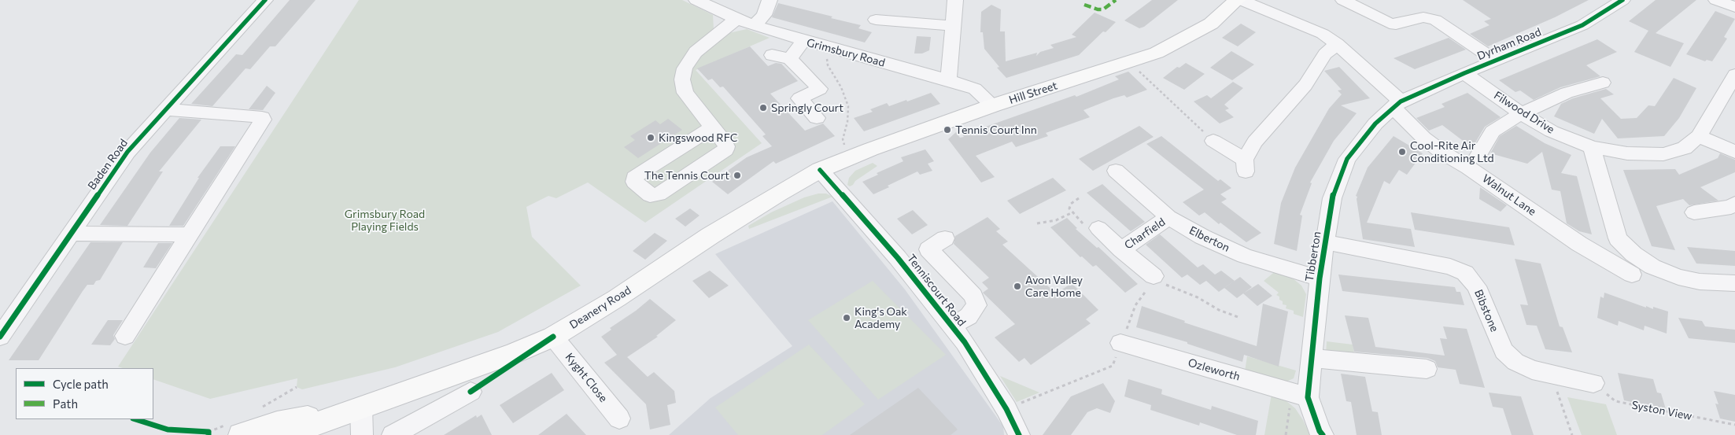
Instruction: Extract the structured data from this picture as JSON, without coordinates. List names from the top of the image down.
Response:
{
  "streets": {
    "main road": ["Hill Street", "Deanery Road"],
    "street": [
      "Dyrham Road",
      "Grimsbury Road",
      "Filwood Drive",
      "Baden Road",
      "Walnut Lane",
      "Charfield",
      "Elberton",
      "Tibberton",
      "Tenniscourt Road",
      "Bibstone",
      "Ozleworth",
      "Kyght Close"
    ],
    "path": ["Syston View"]
  },
  "crossings": [
    ["Dyrham Road", "Filwood Drive"],
    ["Dyrham Road", "Walnut Lane"],
    ["Dyrham Road", "Tibberton"],
    ["Grimsbury Road", "Hill Street"],
    ["Hill Street", "Tenniscourt Road"],
    ["Hill Street", "Deanery Road"],
    ["Walnut Lane", "Tibberton"],
    ["Charfield", "Elberton"],
    ["Elberton", "Tibberton"],
    ["Tibberton", "Bibstone"],
    ["Tibberton", "Ozleworth"],
    ["Tenniscourt Road", "Deanery Road"],
    ["Deanery Road", "Kyght Close"],
    ["Bibstone", "Syston View"]
  ],
  "parks": ["Grimsbury Road Playing Fields"],
  "places": [
    "Springly Court",
    "Tennis Court Inn",
    "Kingswood RFC",
    "Cool-Rite Air Conditioning Ltd",
    "The Tennis Court",
    "Avon Valley Care Home",
    "King's Oak Academy"
  ],
  "legend": ["Cycle path", "Path"]
}
